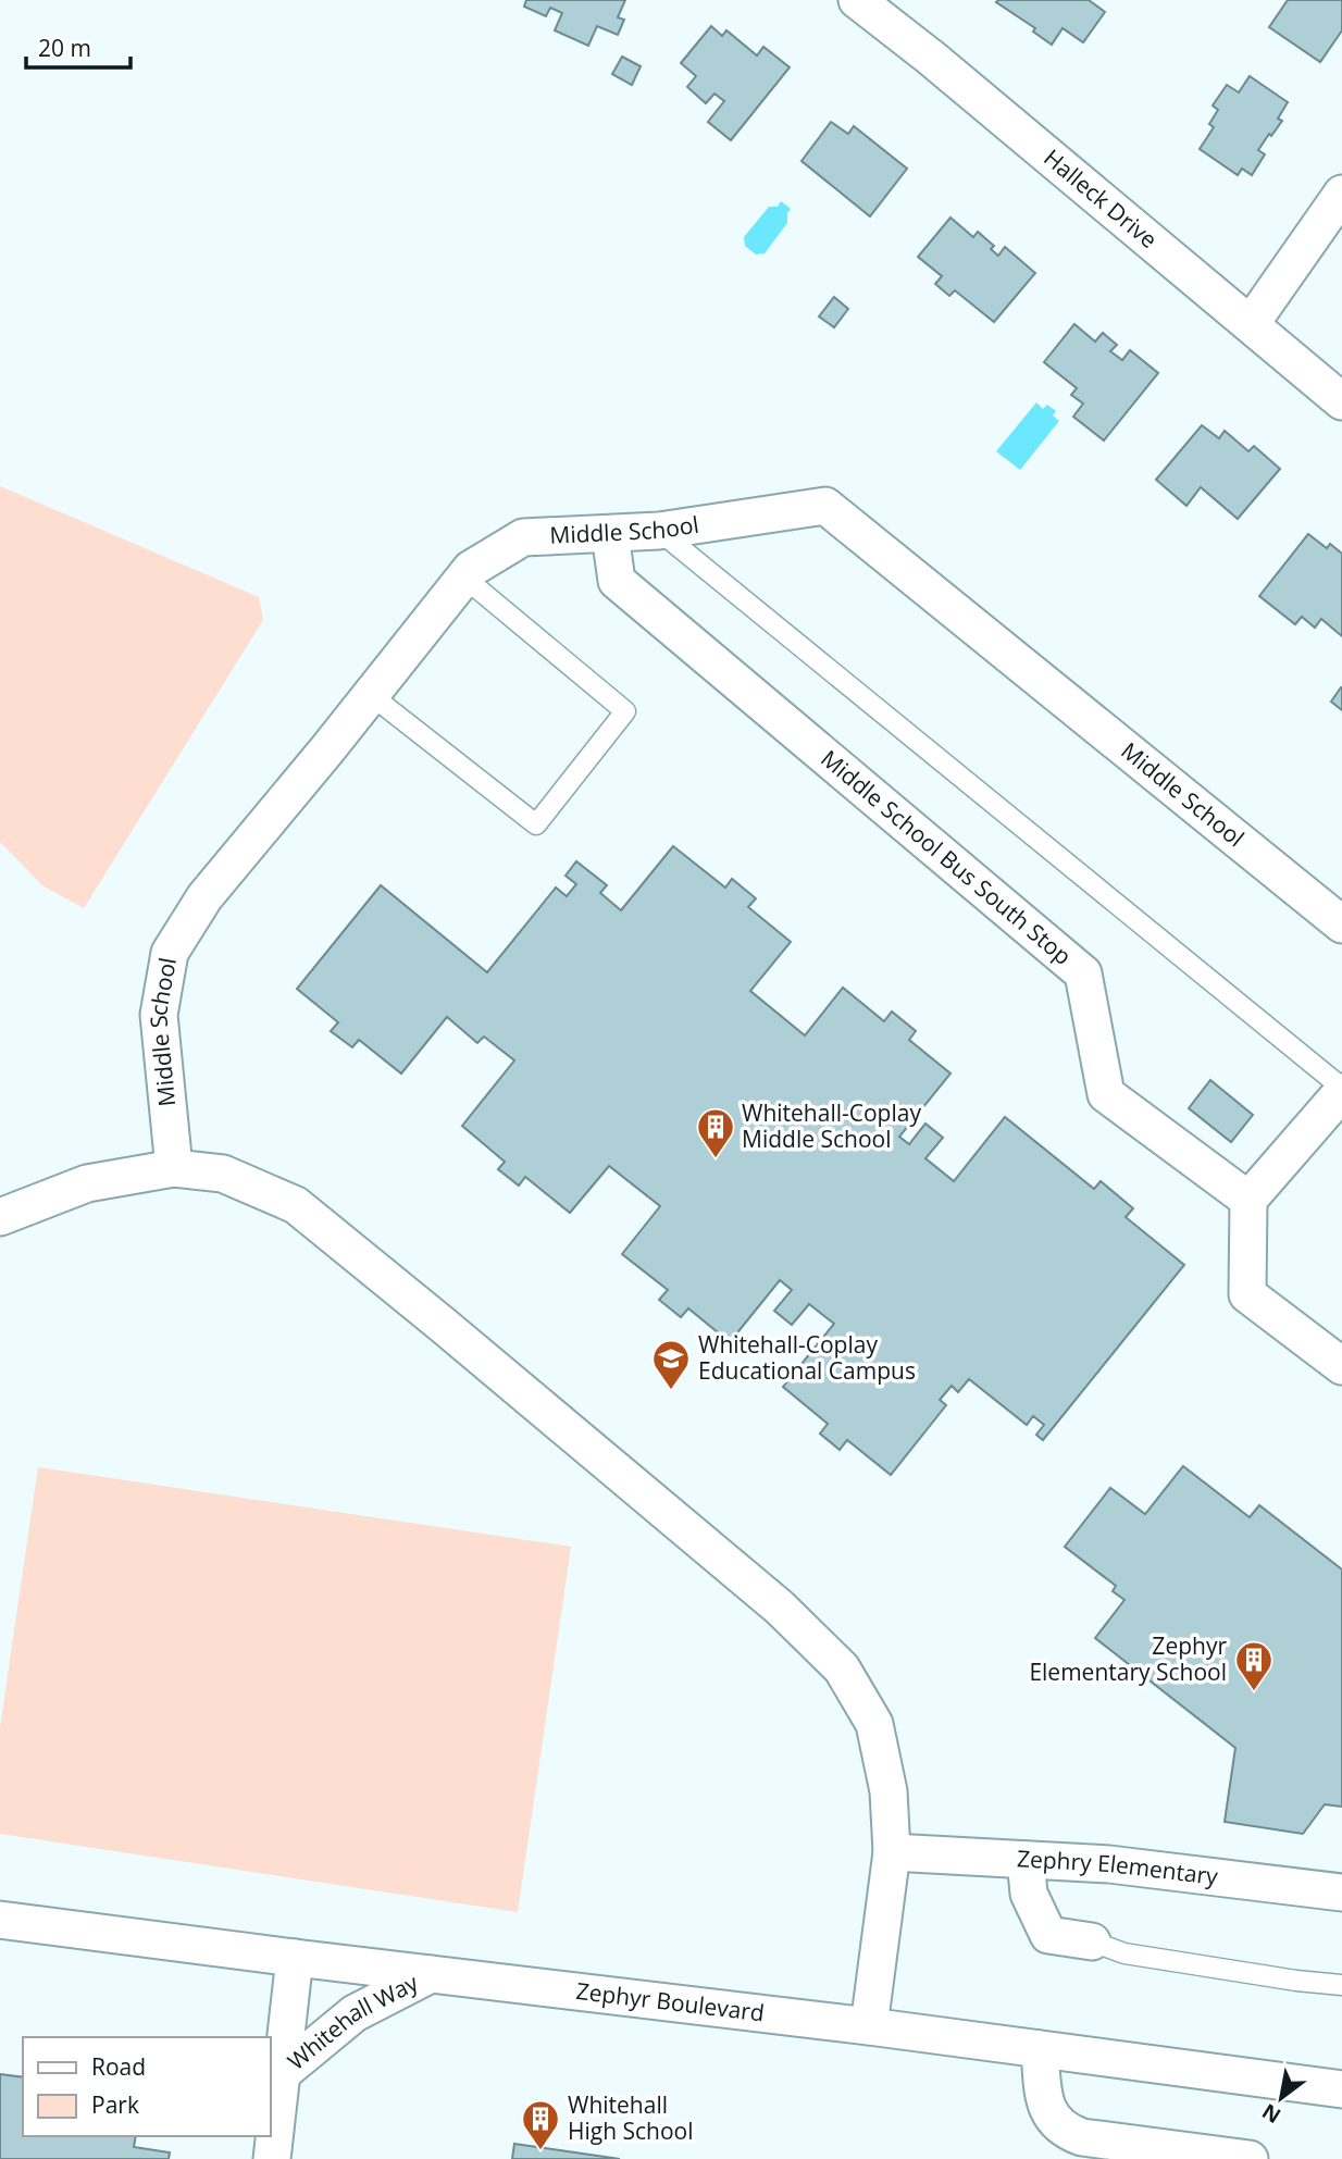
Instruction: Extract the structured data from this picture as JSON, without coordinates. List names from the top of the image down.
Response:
{
  "streets": {
    "street": [
      "Halleck Drive",
      "Middle School",
      "Middle School Bus South Stop",
      "Zephry Elementary",
      "Zephyr Boulevard",
      "Whitehall Way"
    ]
  },
  "crossings": [
    ["Middle School", "Middle School Bus South Stop"],
    ["Zephyr Boulevard", "Whitehall Way"]
  ],
  "places": {
    "building": ["Whitehall-Coplay Middle School", "Zephyr Elementary School", "Whitehall High School"],
    "school or university": ["Whitehall-Coplay Educational Campus"]
  },
  "legend": ["Road", "Park"],
  "scale_bar": "20 m",
  "north": "bottom left"
}
